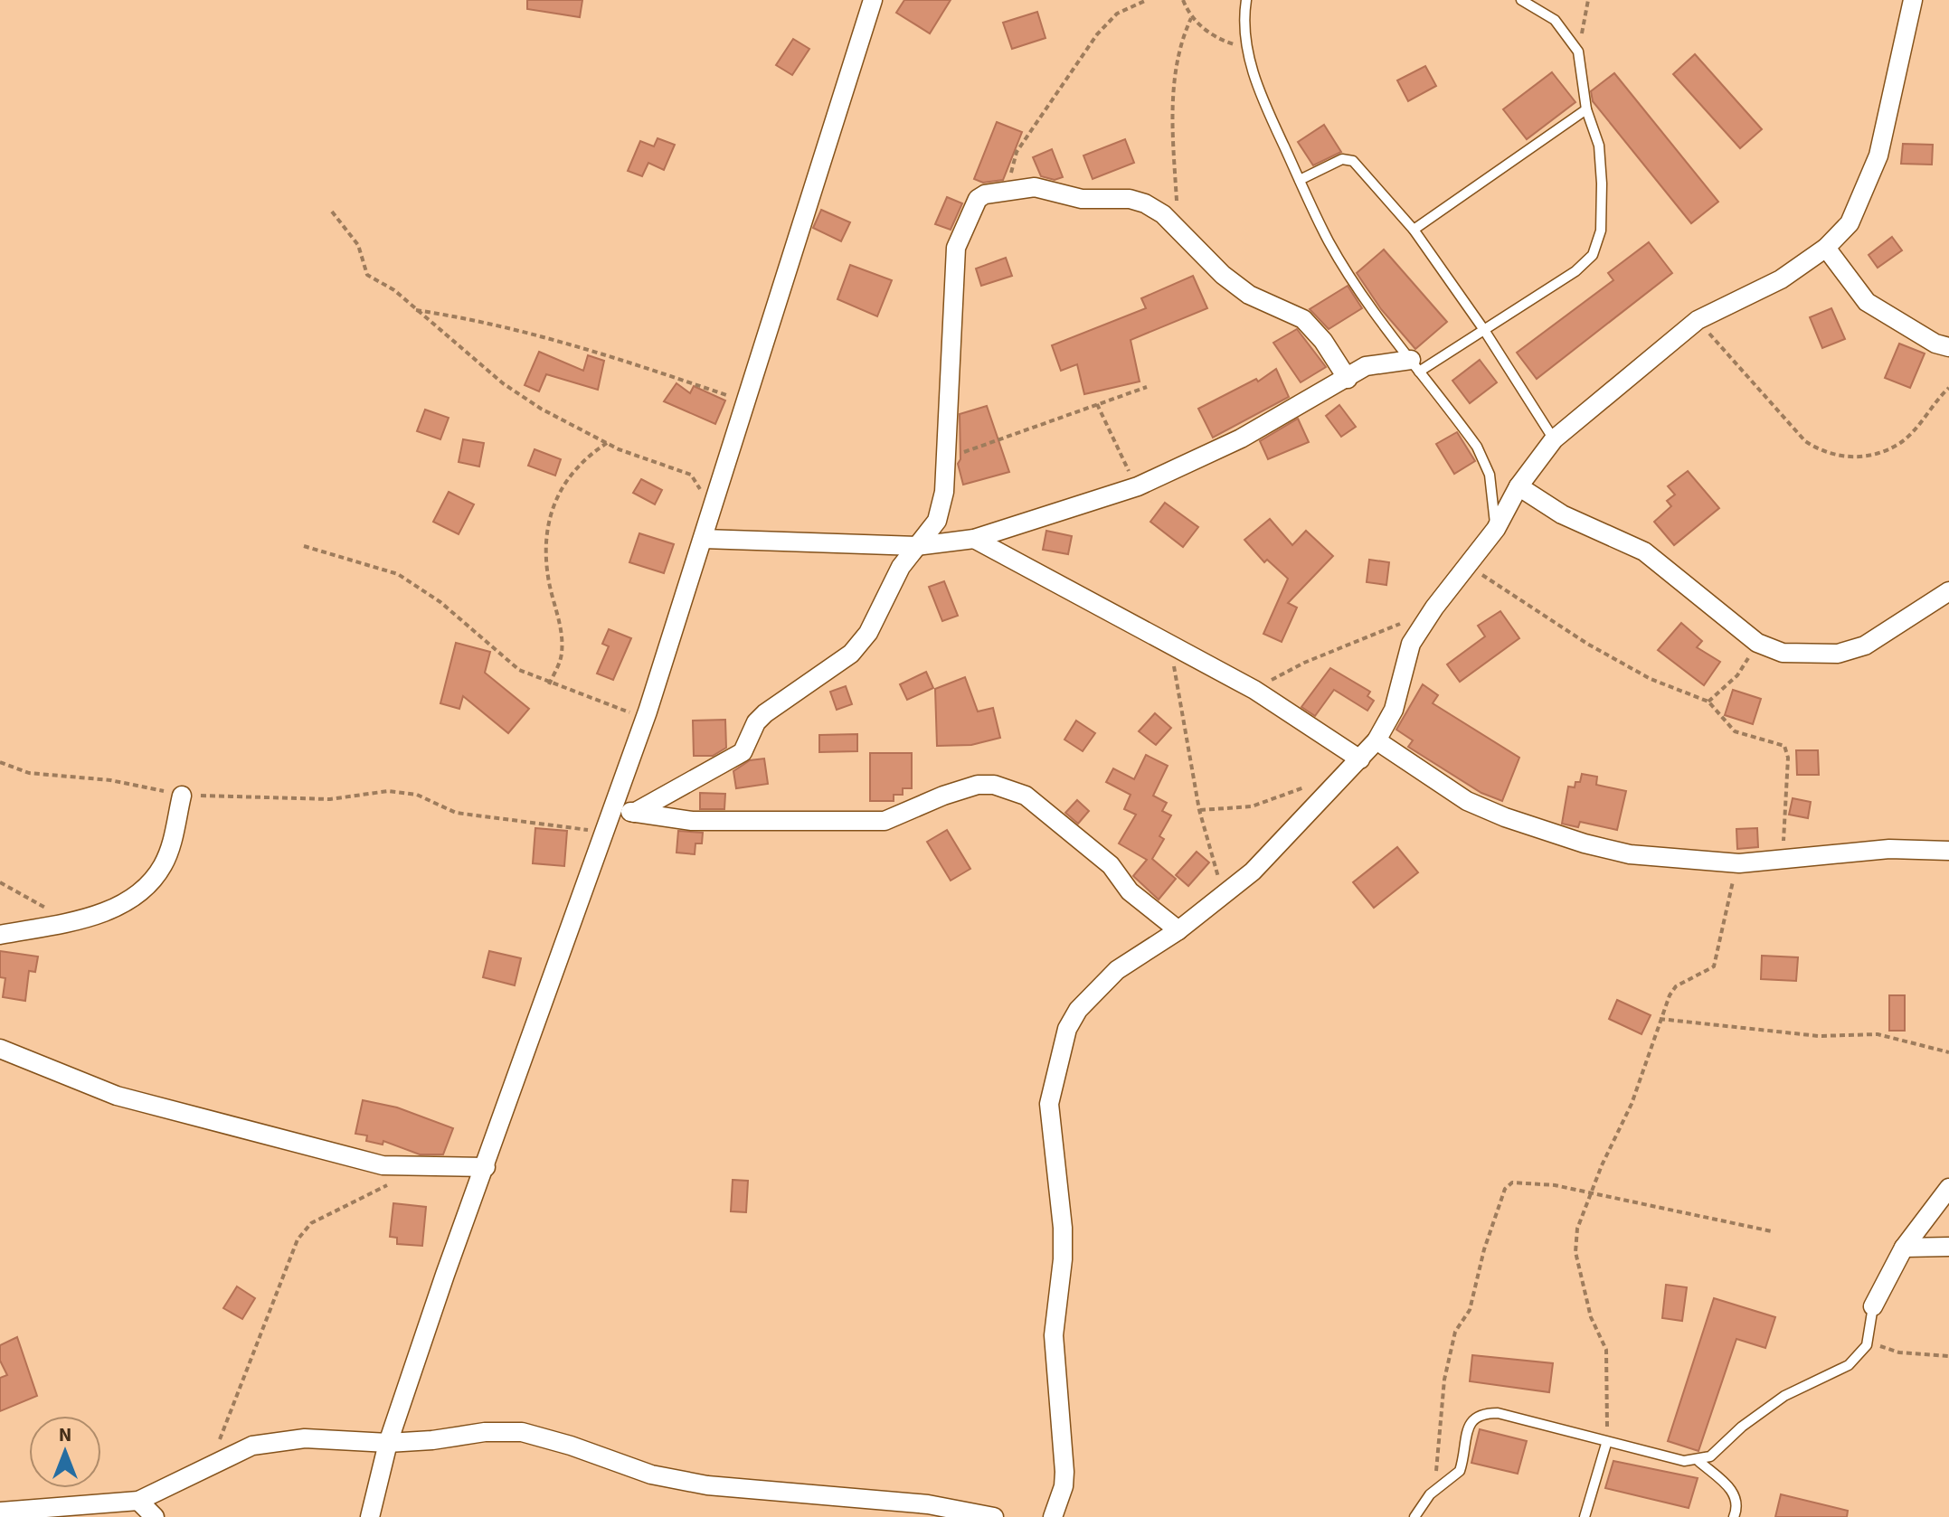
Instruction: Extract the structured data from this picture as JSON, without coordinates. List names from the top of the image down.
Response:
{
  "north": "top"
}
